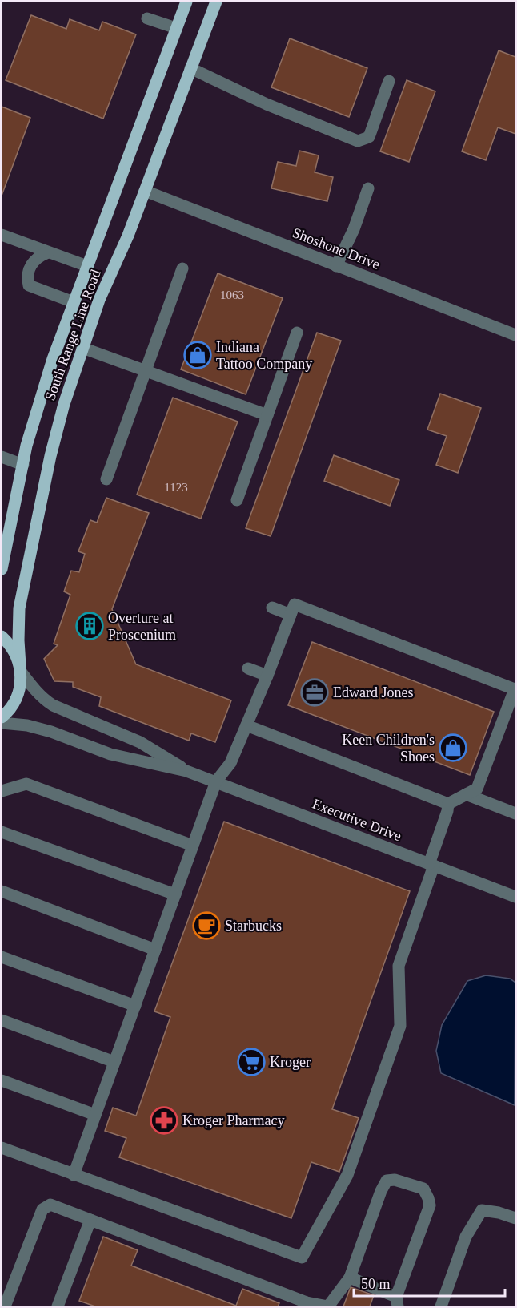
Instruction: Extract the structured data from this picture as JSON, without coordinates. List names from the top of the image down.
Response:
{
  "streets": {
    "main road": ["South Range Line Road"],
    "street": ["Shoshone Drive", "Executive Drive"]
  },
  "crossings": [
    ["Shoshone Drive", "South Range Line Road"],
    ["South Range Line Road", "Executive Drive"]
  ],
  "places": {
    "shop": ["Indiana Tattoo Company", "Keen Children's Shoes"],
    "building": ["Overture at Proscenium"],
    "office": ["Edward Jones"],
    "cafe": ["Starbucks"],
    "supermarket": ["Kroger"],
    "pharmacy": ["Kroger Pharmacy"]
  },
  "house_numbers": ["1063", "1123"],
  "scale_bar": "50 m"
}
